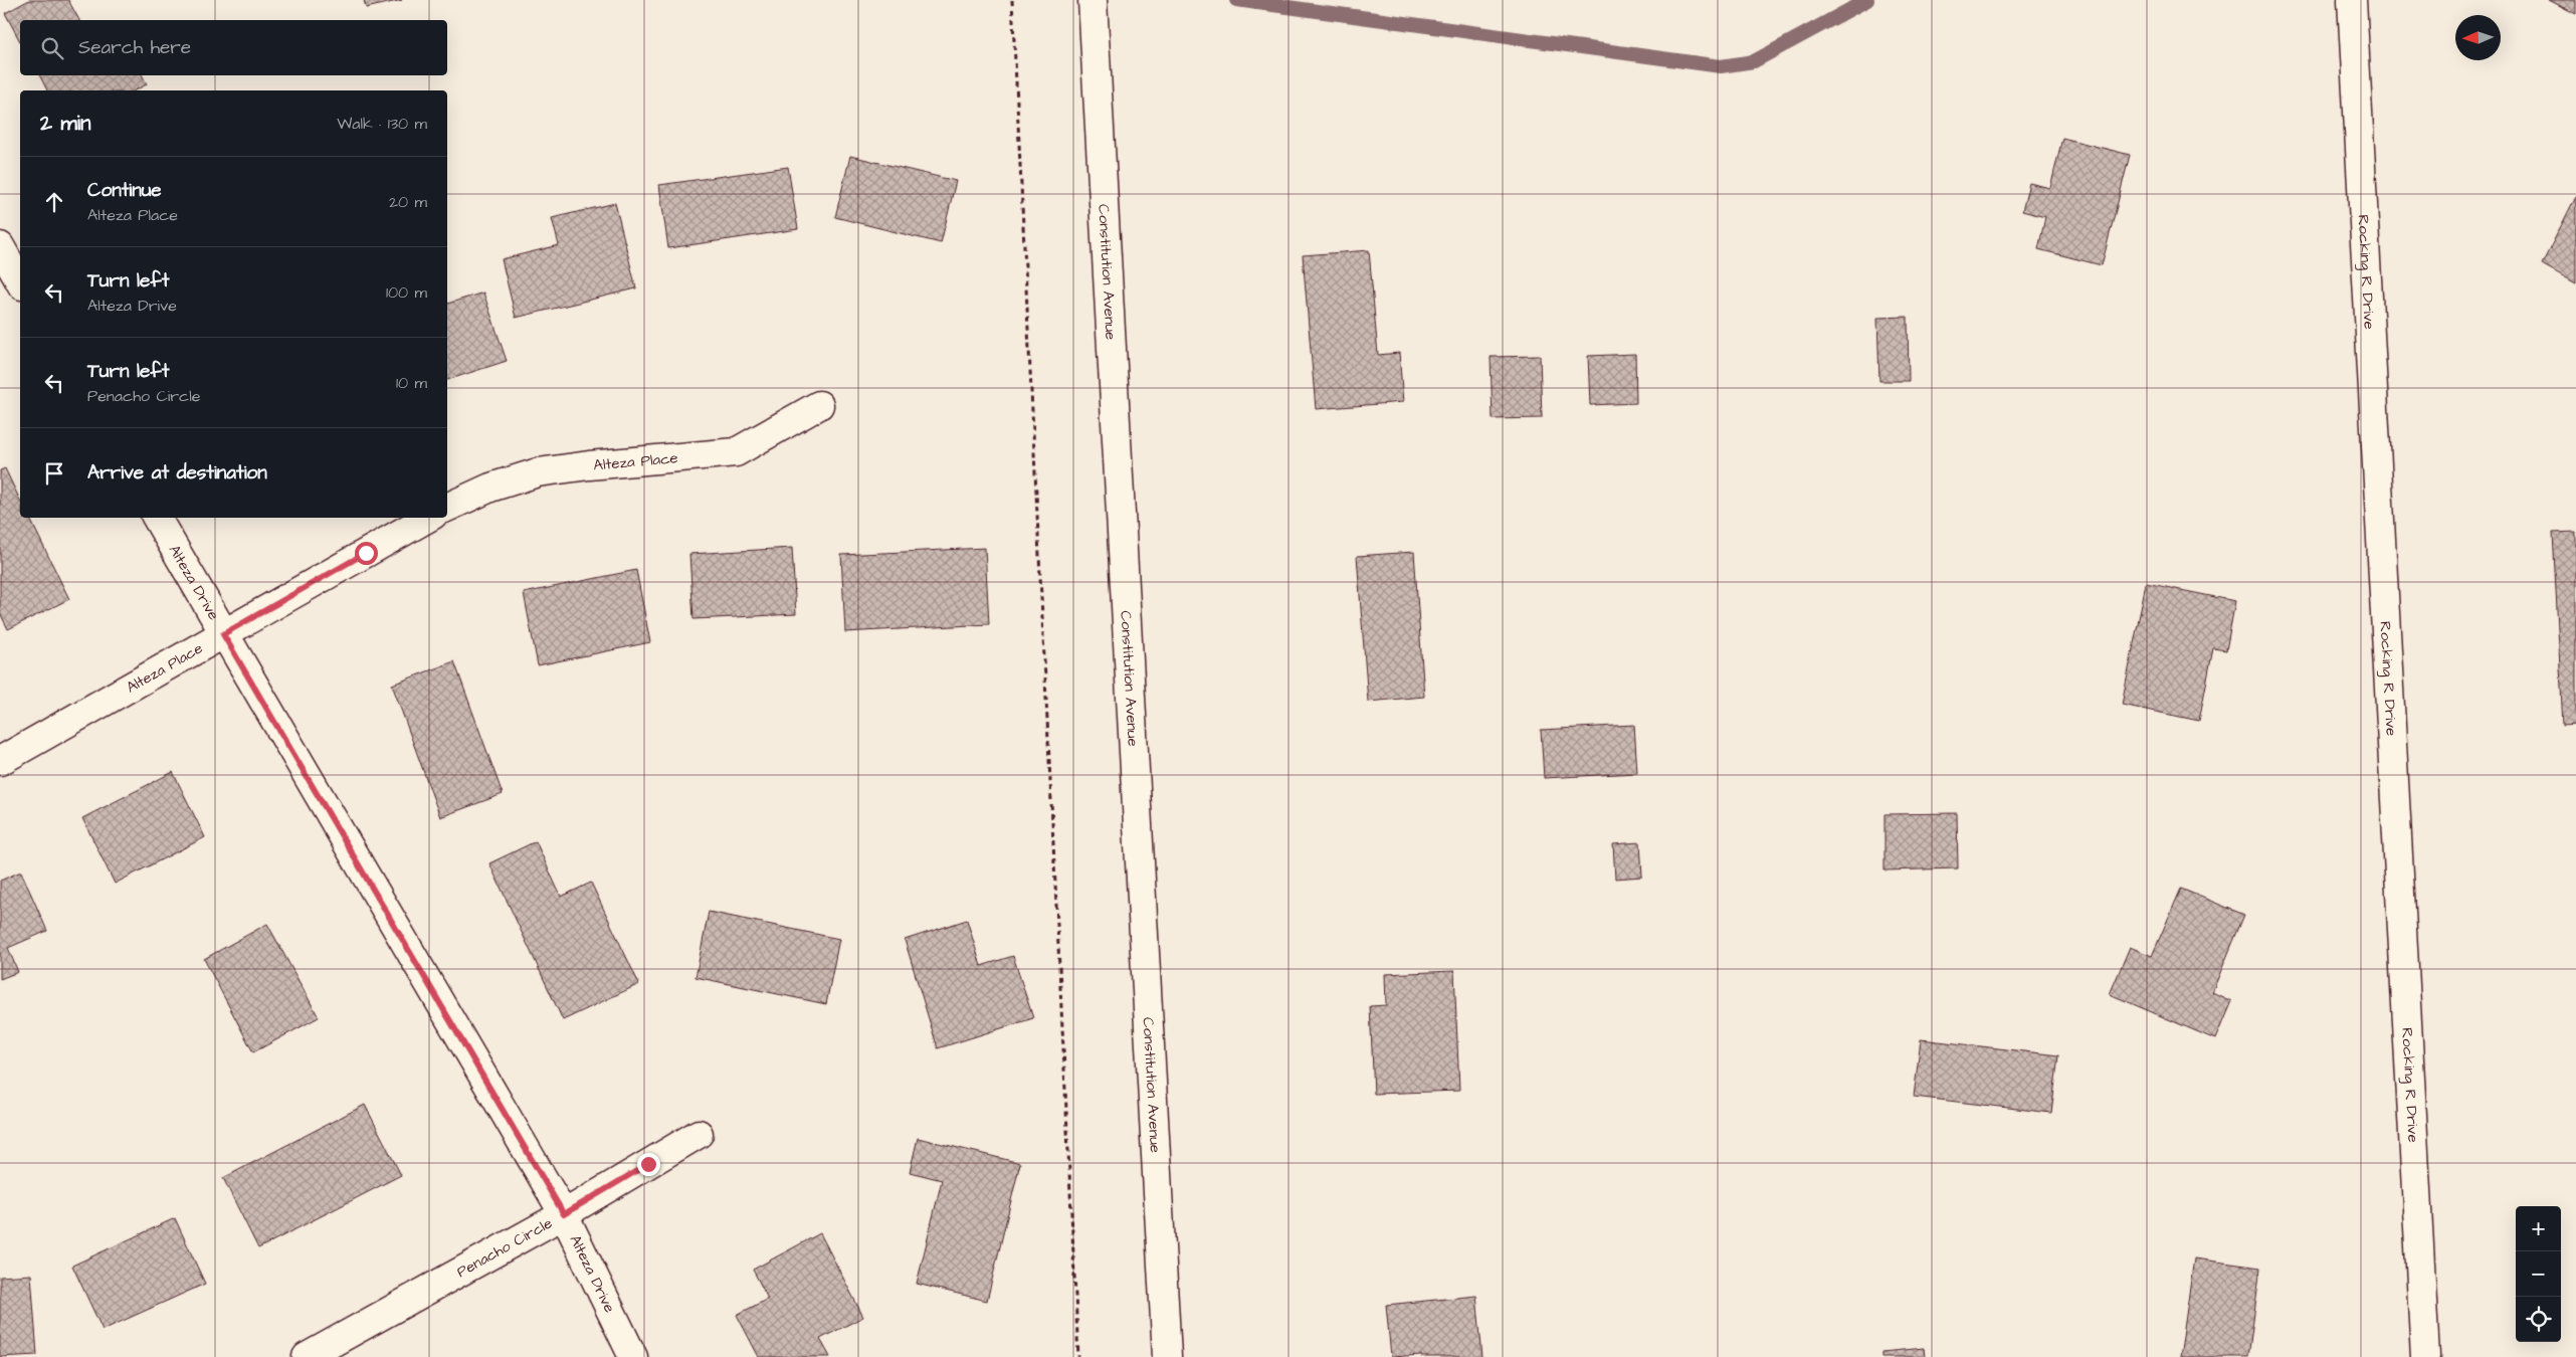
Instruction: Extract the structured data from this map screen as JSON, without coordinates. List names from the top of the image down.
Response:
{
  "streets": {
    "street": [
      "Constitution Avenue",
      "Rocking R Drive",
      "Alteza Place",
      "Alteza Drive",
      "Penacho Circle"
    ]
  },
  "crossings": [
    ["Alteza Place", "Alteza Drive"],
    ["Alteza Drive", "Penacho Circle"]
  ],
  "north": "left",
  "page": {
    "search": "Search here",
    "heading": ["2 min", "Walk · 130 m"],
    "list": [
      ["Continue", "Alteza Place", "20 m"],
      ["Turn left", "Alteza Drive", "100 m"],
      ["Turn left", "Penacho Circle", "10 m"],
      "Arrive at destination"
    ],
    "map_buttons": ["+", "−"]
  }
}
